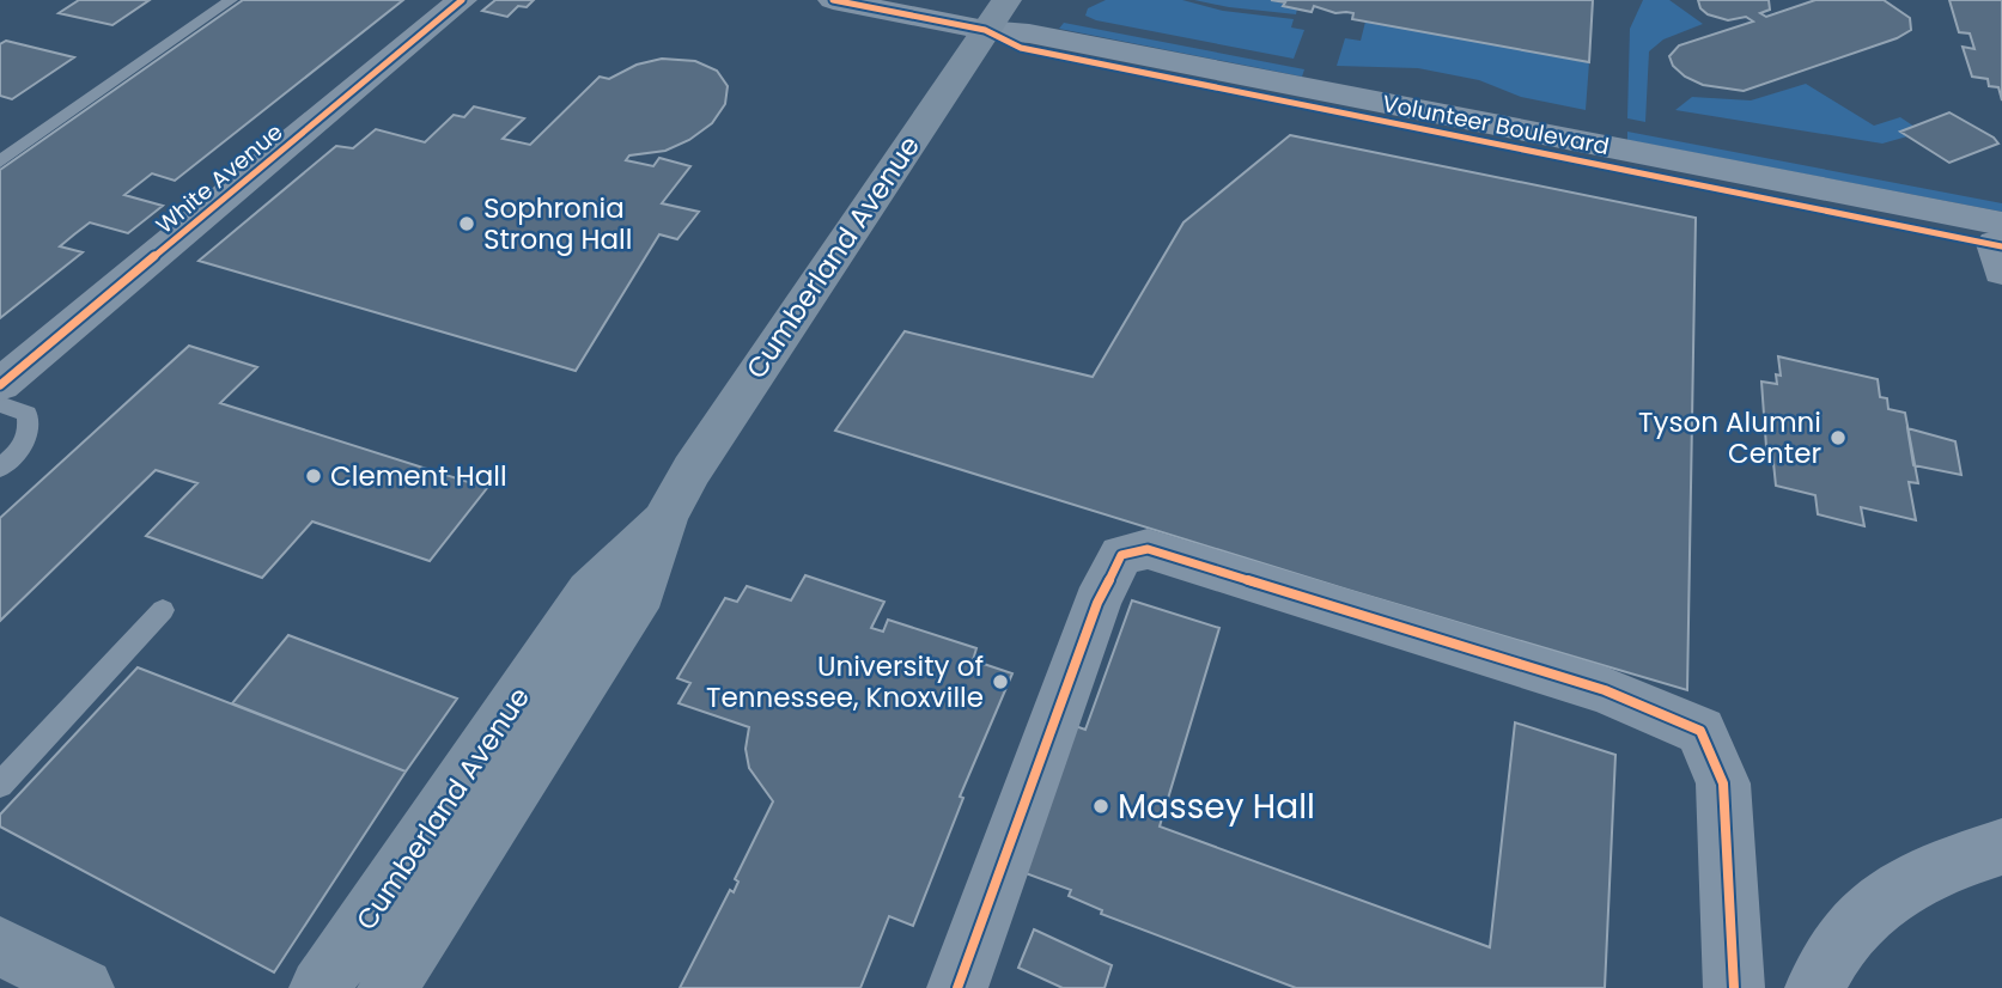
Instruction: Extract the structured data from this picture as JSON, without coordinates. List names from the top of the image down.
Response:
{
  "streets": {
    "main road": ["Cumberland Avenue"],
    "street": ["Volunteer Boulevard", "White Avenue"]
  },
  "crossings": [
    ["Volunteer Boulevard", "Cumberland Avenue"]
  ],
  "places": [
    "Sophronia Strong Hall",
    "Tyson Alumni Center",
    "Clement Hall",
    "University of Tennessee, Knoxville",
    "Massey Hall"
  ]
}
